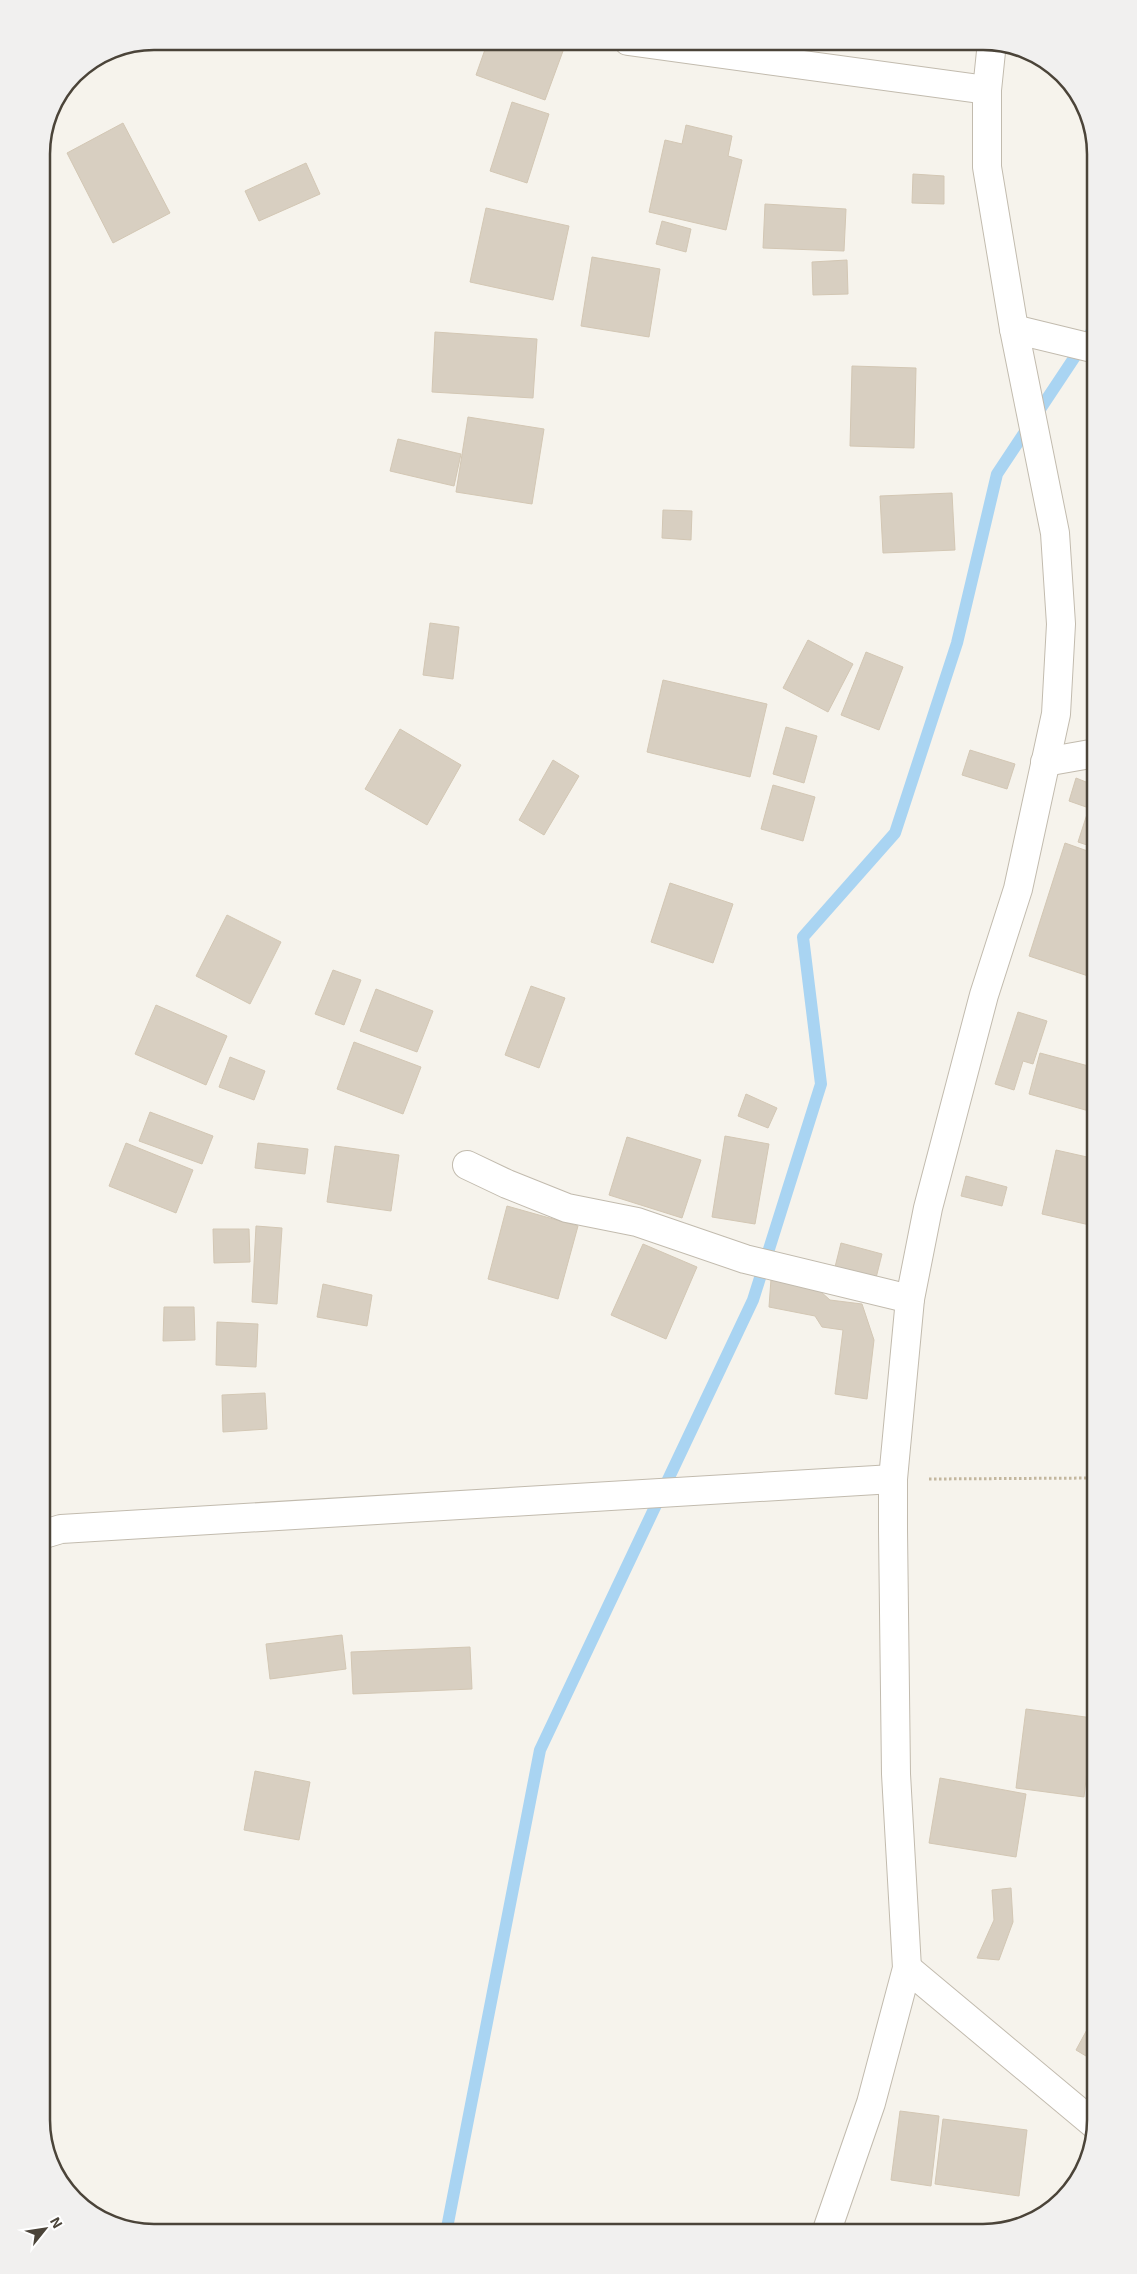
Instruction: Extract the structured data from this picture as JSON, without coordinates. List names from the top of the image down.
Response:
{
  "north": "top right"
}
